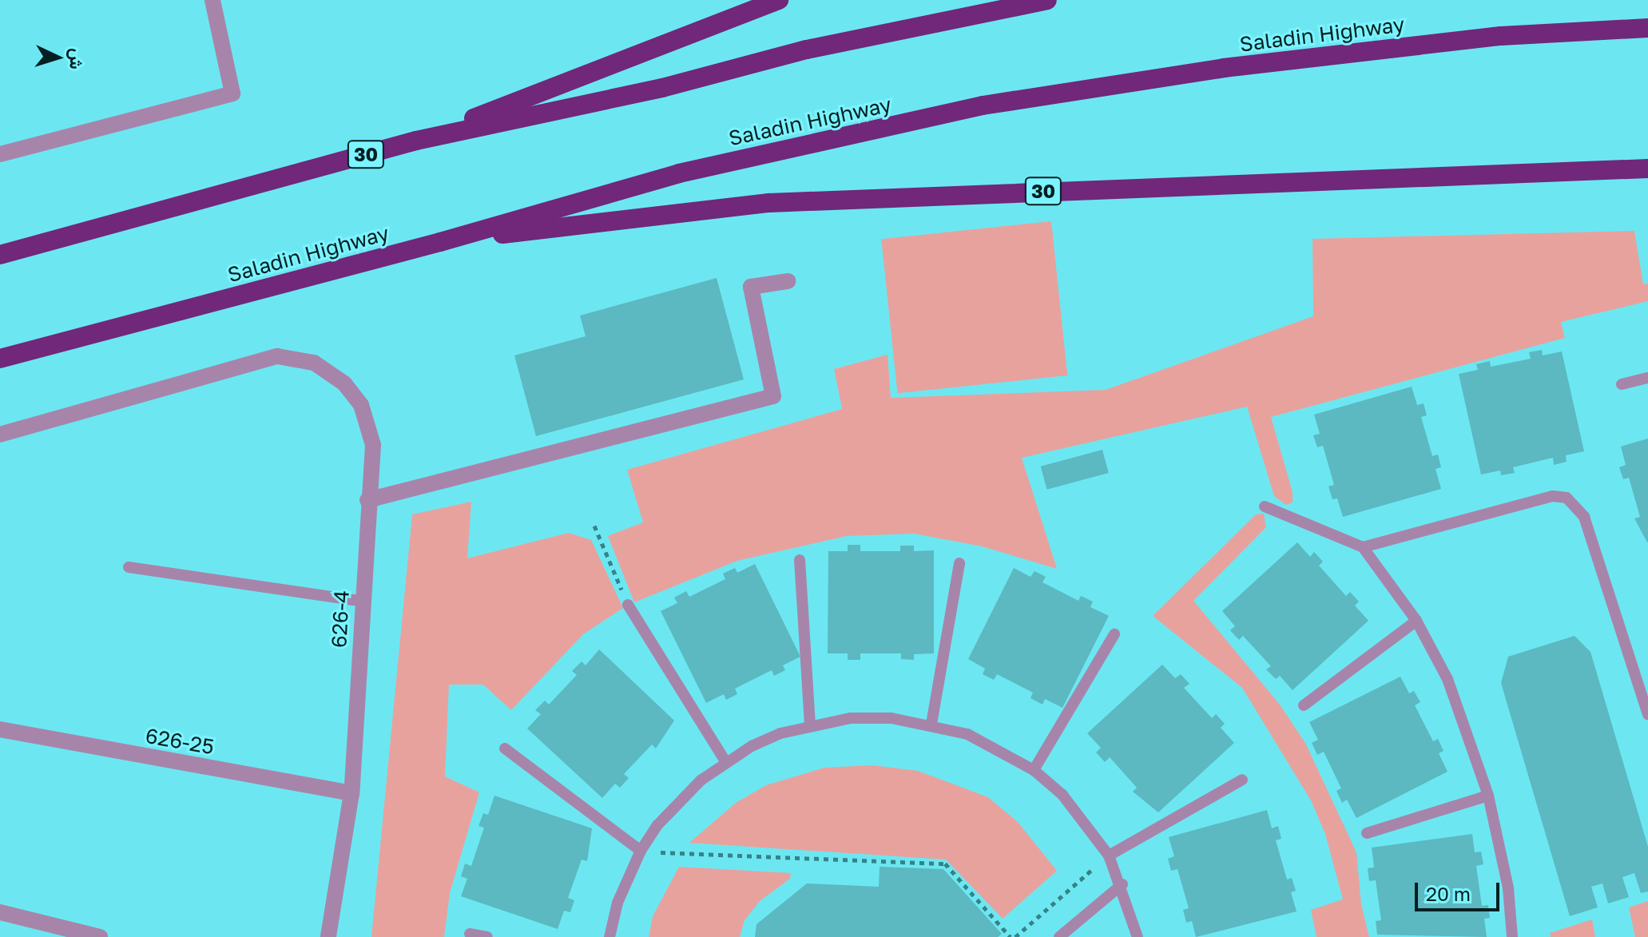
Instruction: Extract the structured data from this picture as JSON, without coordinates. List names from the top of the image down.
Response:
{
  "streets": {
    "highway": ["Saladin Highway", "30"],
    "street": ["626-4", "626-25"]
  },
  "crossings": [
    ["Saladin Highway", "30"],
    ["626-4", "626-25"]
  ],
  "scale_bar": "20 m",
  "north": "right"
}
